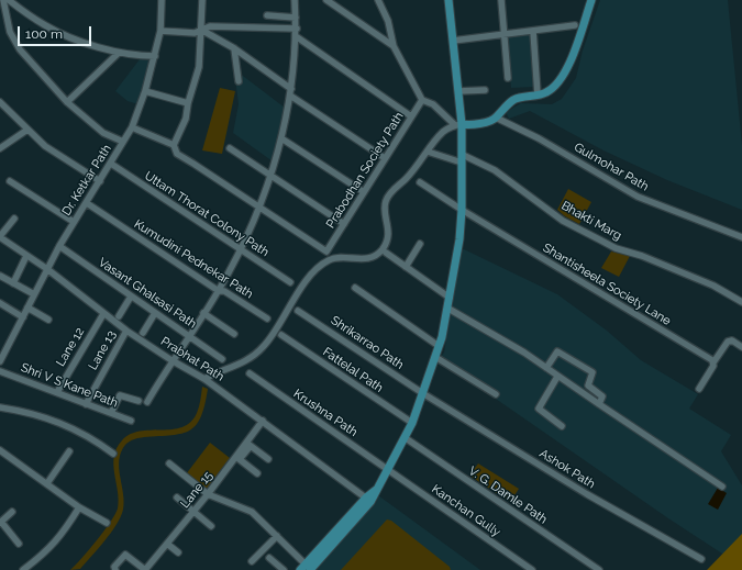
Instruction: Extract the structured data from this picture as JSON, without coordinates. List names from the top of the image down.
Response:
{
  "streets": {
    "street": [
      "Gulmohar Path",
      "Prabodhan Society Path",
      "Dr. Ketkar Path",
      "Uttam Thorat Colony Path",
      "Bhakti Marg",
      "Kumudini Pednekar Path",
      "Shantisheela Society Lane",
      "Vasant Ghalsasi Path",
      "Shrikarrao Path",
      "Lane 12",
      "Lane 13",
      "Prabhat Path",
      "Fattelal Path",
      "Shri V S Kane Path",
      "Krushna Path",
      "Ashok Path",
      "Lane 15",
      "V. G. Damle Path",
      "Kanchan Gully"
    ]
  },
  "crossings": [
    ["Dr. Ketkar Path", "Uttam Thorat Colony Path"],
    ["Dr. Ketkar Path", "Kumudini Pednekar Path"],
    ["Dr. Ketkar Path", "Vasant Ghalsasi Path"],
    ["Dr. Ketkar Path", "Prabhat Path"],
    ["Shrikarrao Path", "Ashok Path"],
    ["Lane 12", "Prabhat Path"],
    ["Lane 12", "Shri V S Kane Path"],
    ["Lane 13", "Prabhat Path"],
    ["Lane 13", "Shri V S Kane Path"],
    ["Prabhat Path", "Lane 15"],
    ["Krushna Path", "Kanchan Gully"]
  ],
  "scale_bar": "100 m"
}
